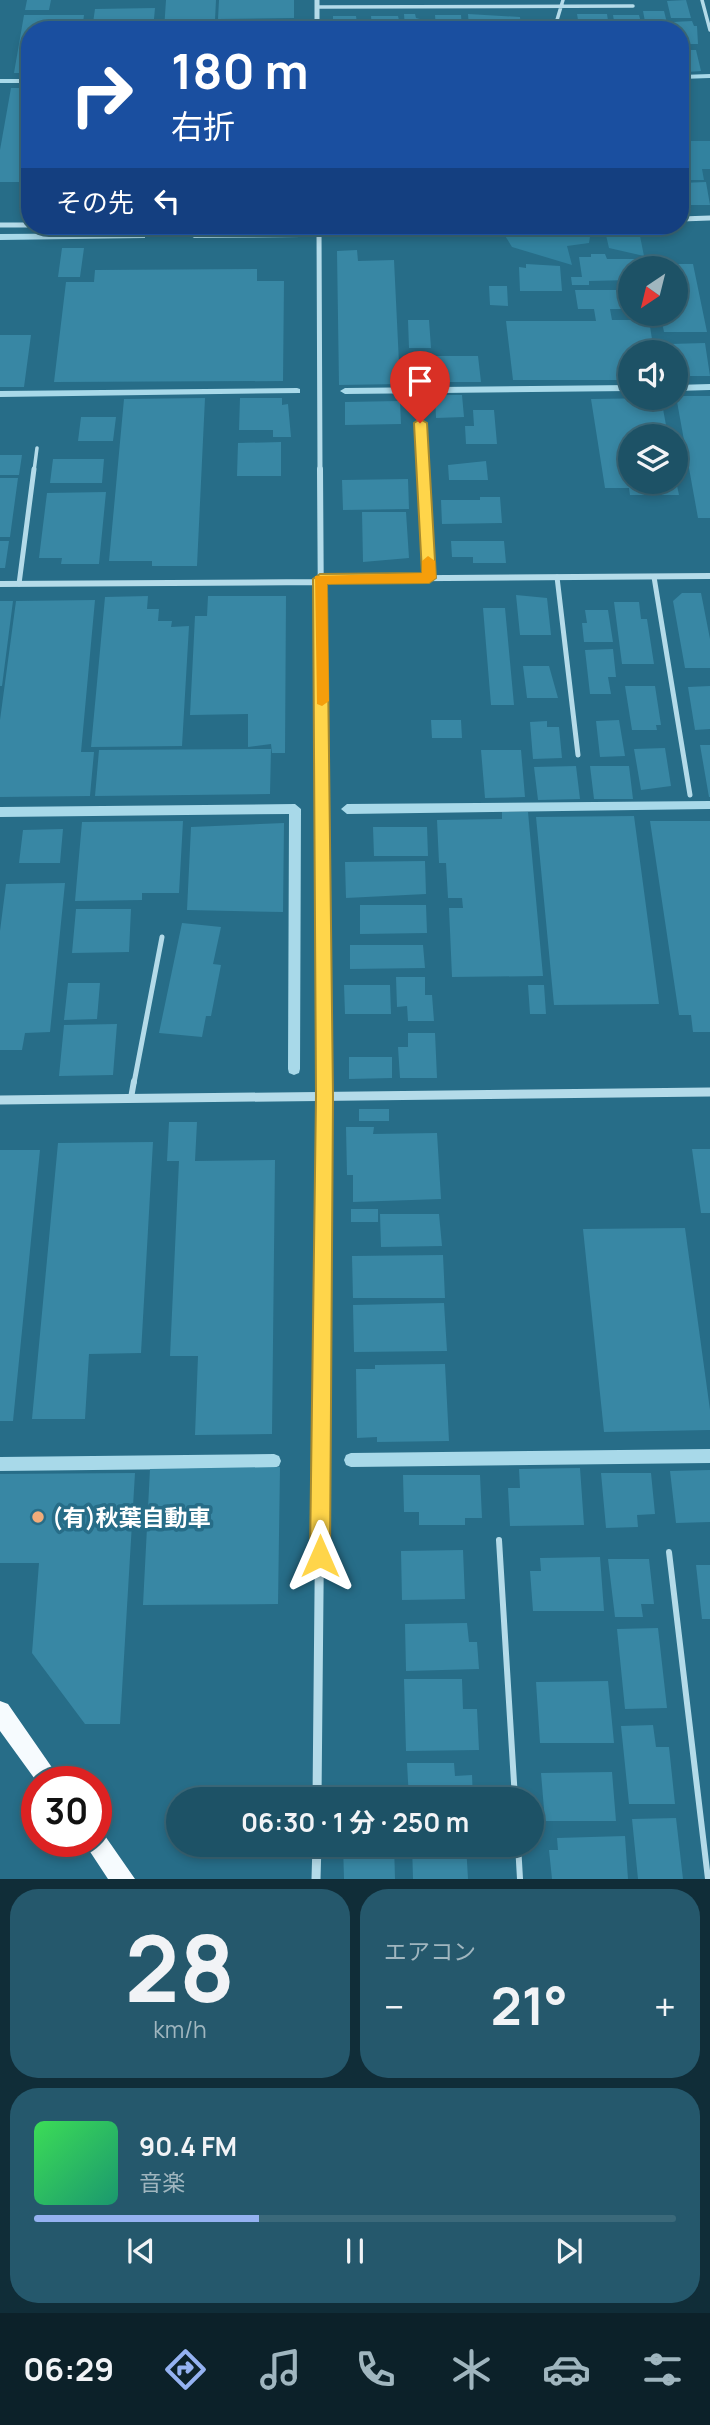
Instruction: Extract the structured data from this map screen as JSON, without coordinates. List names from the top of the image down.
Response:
{
  "places": ["(有)秋葉自動車"],
  "north": "bottom left",
  "page": {
    "turn": ["180 m", "右折"],
    "then": "その先",
    "limit": "30",
    "trip": "06:30 · 1 分 · 250 m",
    "tile": [
      ["28", "km/h"],
      "エアコン"
    ],
    "heat": ["−", "21°", "+"],
    "song": ["90.4 FM", "音楽"],
    "tabs": "06:29"
  }
}
